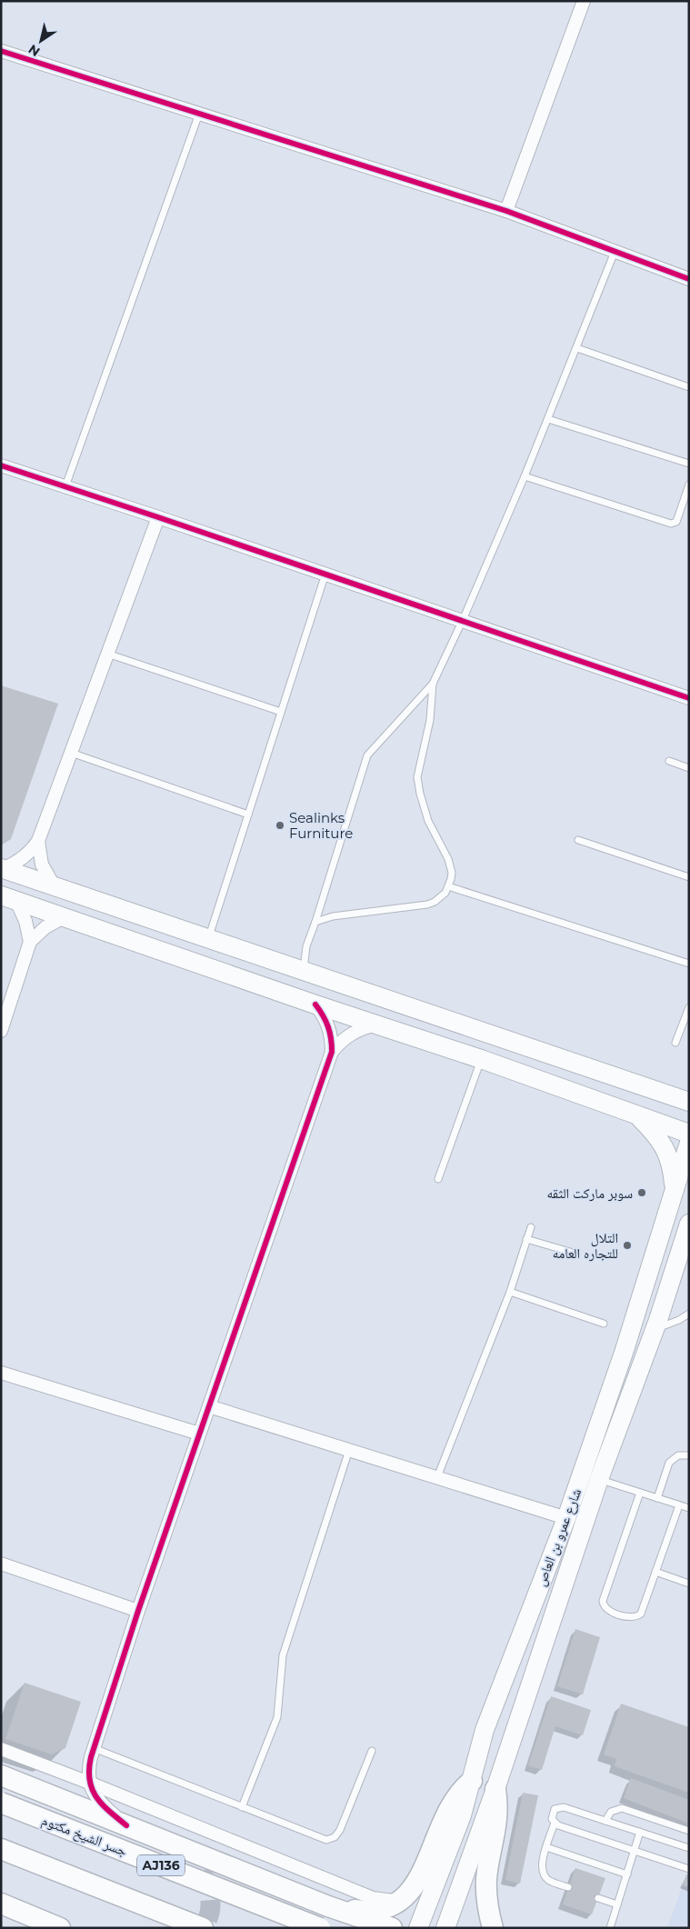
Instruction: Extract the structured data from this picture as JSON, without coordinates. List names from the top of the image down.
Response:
{
  "streets": {
    "main road": ["شارع عمرو بن العاص", "جسر الشيخ مكتوم", "AJ136"]
  },
  "places": ["Sealinks Furniture", "سوبر ماركت الثقه", "التلال للتجاره العامه"],
  "north": "bottom left"
}
